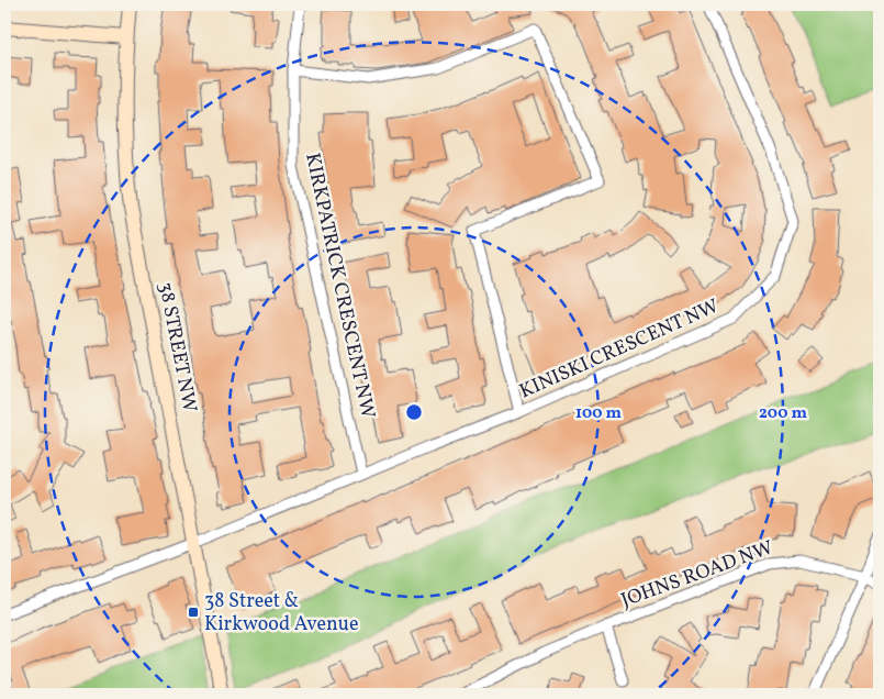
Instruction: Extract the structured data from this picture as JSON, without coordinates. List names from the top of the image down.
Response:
{
  "streets": {
    "street": [
      "KIRKPATRICK CRESCENT NW",
      "38 STREET NW",
      "KINISKI CRESCENT NW",
      "JOHNS ROAD NW"
    ]
  },
  "crossings": [
    ["KIRKPATRICK CRESCENT NW", "KINISKI CRESCENT NW"],
    ["38 STREET NW", "KINISKI CRESCENT NW"]
  ],
  "places": {
    "transit": ["38 Street & Kirkwood Avenue"]
  },
  "rings": ["100 m", "200 m"]
}
